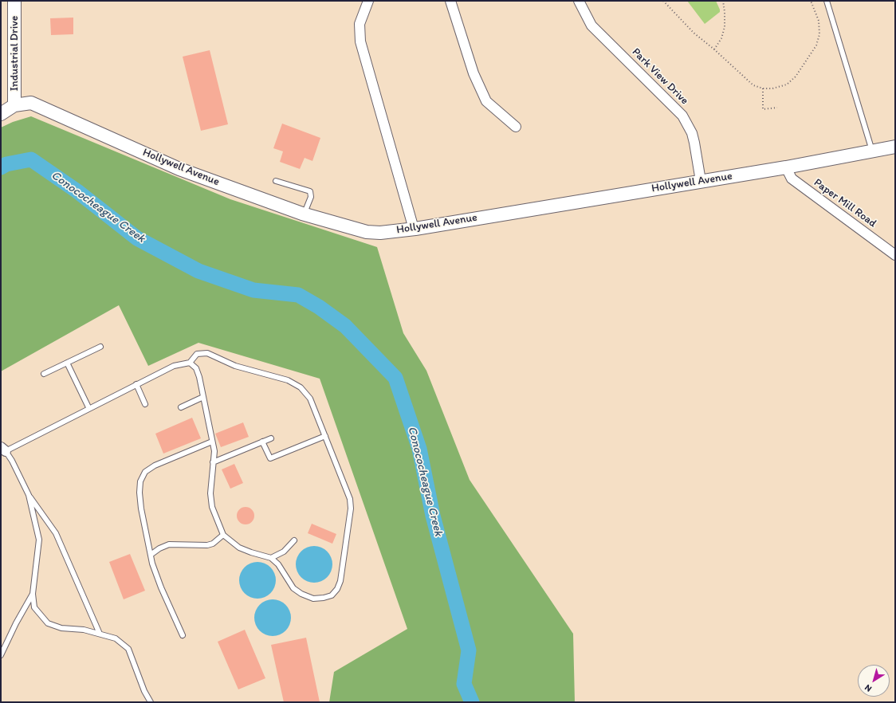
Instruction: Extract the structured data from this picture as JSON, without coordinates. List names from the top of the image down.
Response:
{
  "streets": {
    "street": [
      "Industrial Drive",
      "Park View Drive",
      "Hollywell Avenue",
      "Paper Mill Road"
    ]
  },
  "crossings": [
    ["Industrial Drive", "Hollywell Avenue"],
    ["Park View Drive", "Hollywell Avenue"],
    ["Hollywell Avenue", "Paper Mill Road"]
  ],
  "water": ["Conococheague Creek"],
  "north": "bottom left"
}
